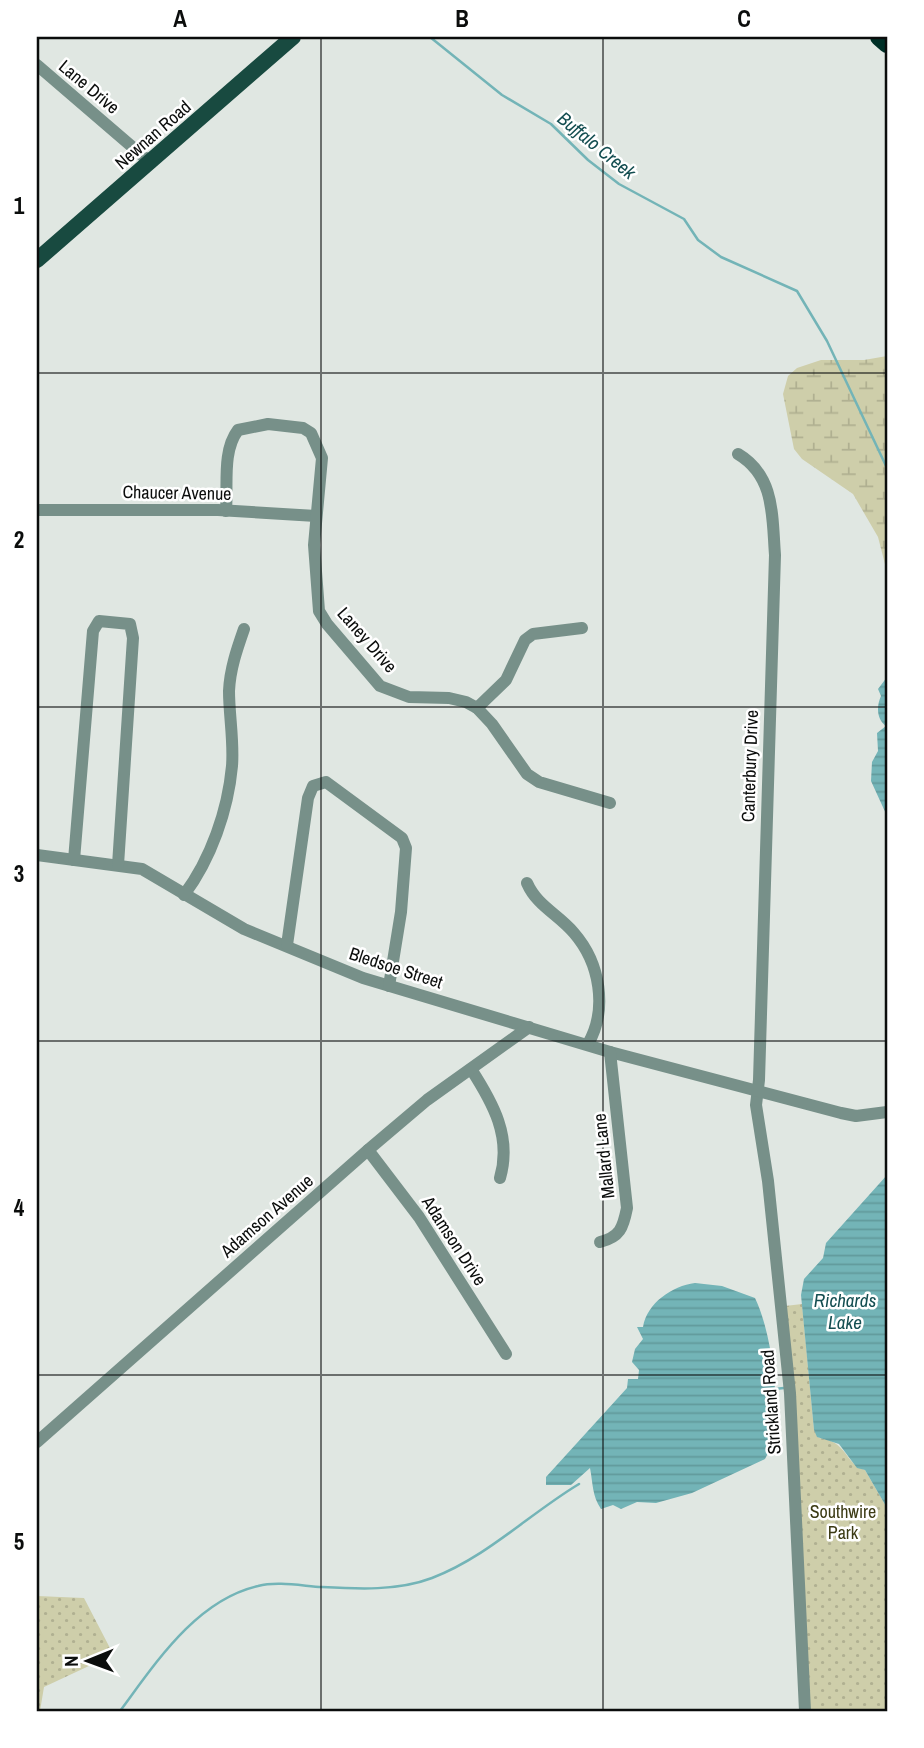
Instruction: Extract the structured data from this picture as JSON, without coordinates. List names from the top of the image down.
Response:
{
  "streets": {
    "main road": ["Newnan Road"],
    "street": [
      "Lane Drive",
      "Chaucer Avenue",
      "Laney Drive",
      "Canterbury Drive",
      "Bledsoe Street",
      "Mallard Lane",
      "Adamson Avenue",
      "Adamson Drive",
      "Strickland Road"
    ]
  },
  "crossings": [
    ["Lane Drive", "Newnan Road"],
    ["Chaucer Avenue", "Laney Drive"],
    ["Canterbury Drive", "Bledsoe Street"],
    ["Canterbury Drive", "Strickland Road"],
    ["Bledsoe Street", "Mallard Lane"],
    ["Bledsoe Street", "Adamson Avenue"],
    ["Bledsoe Street", "Strickland Road"],
    ["Adamson Avenue", "Adamson Drive"]
  ],
  "water": ["Buffalo Creek", "Richards Lake"],
  "parks": ["Southwire Park"],
  "north": "left",
  "grid": {
    "columns": ["A", "B", "C"],
    "rows": [
      "1",
      "2",
      "3",
      "4",
      "5"
    ]
  }
}
